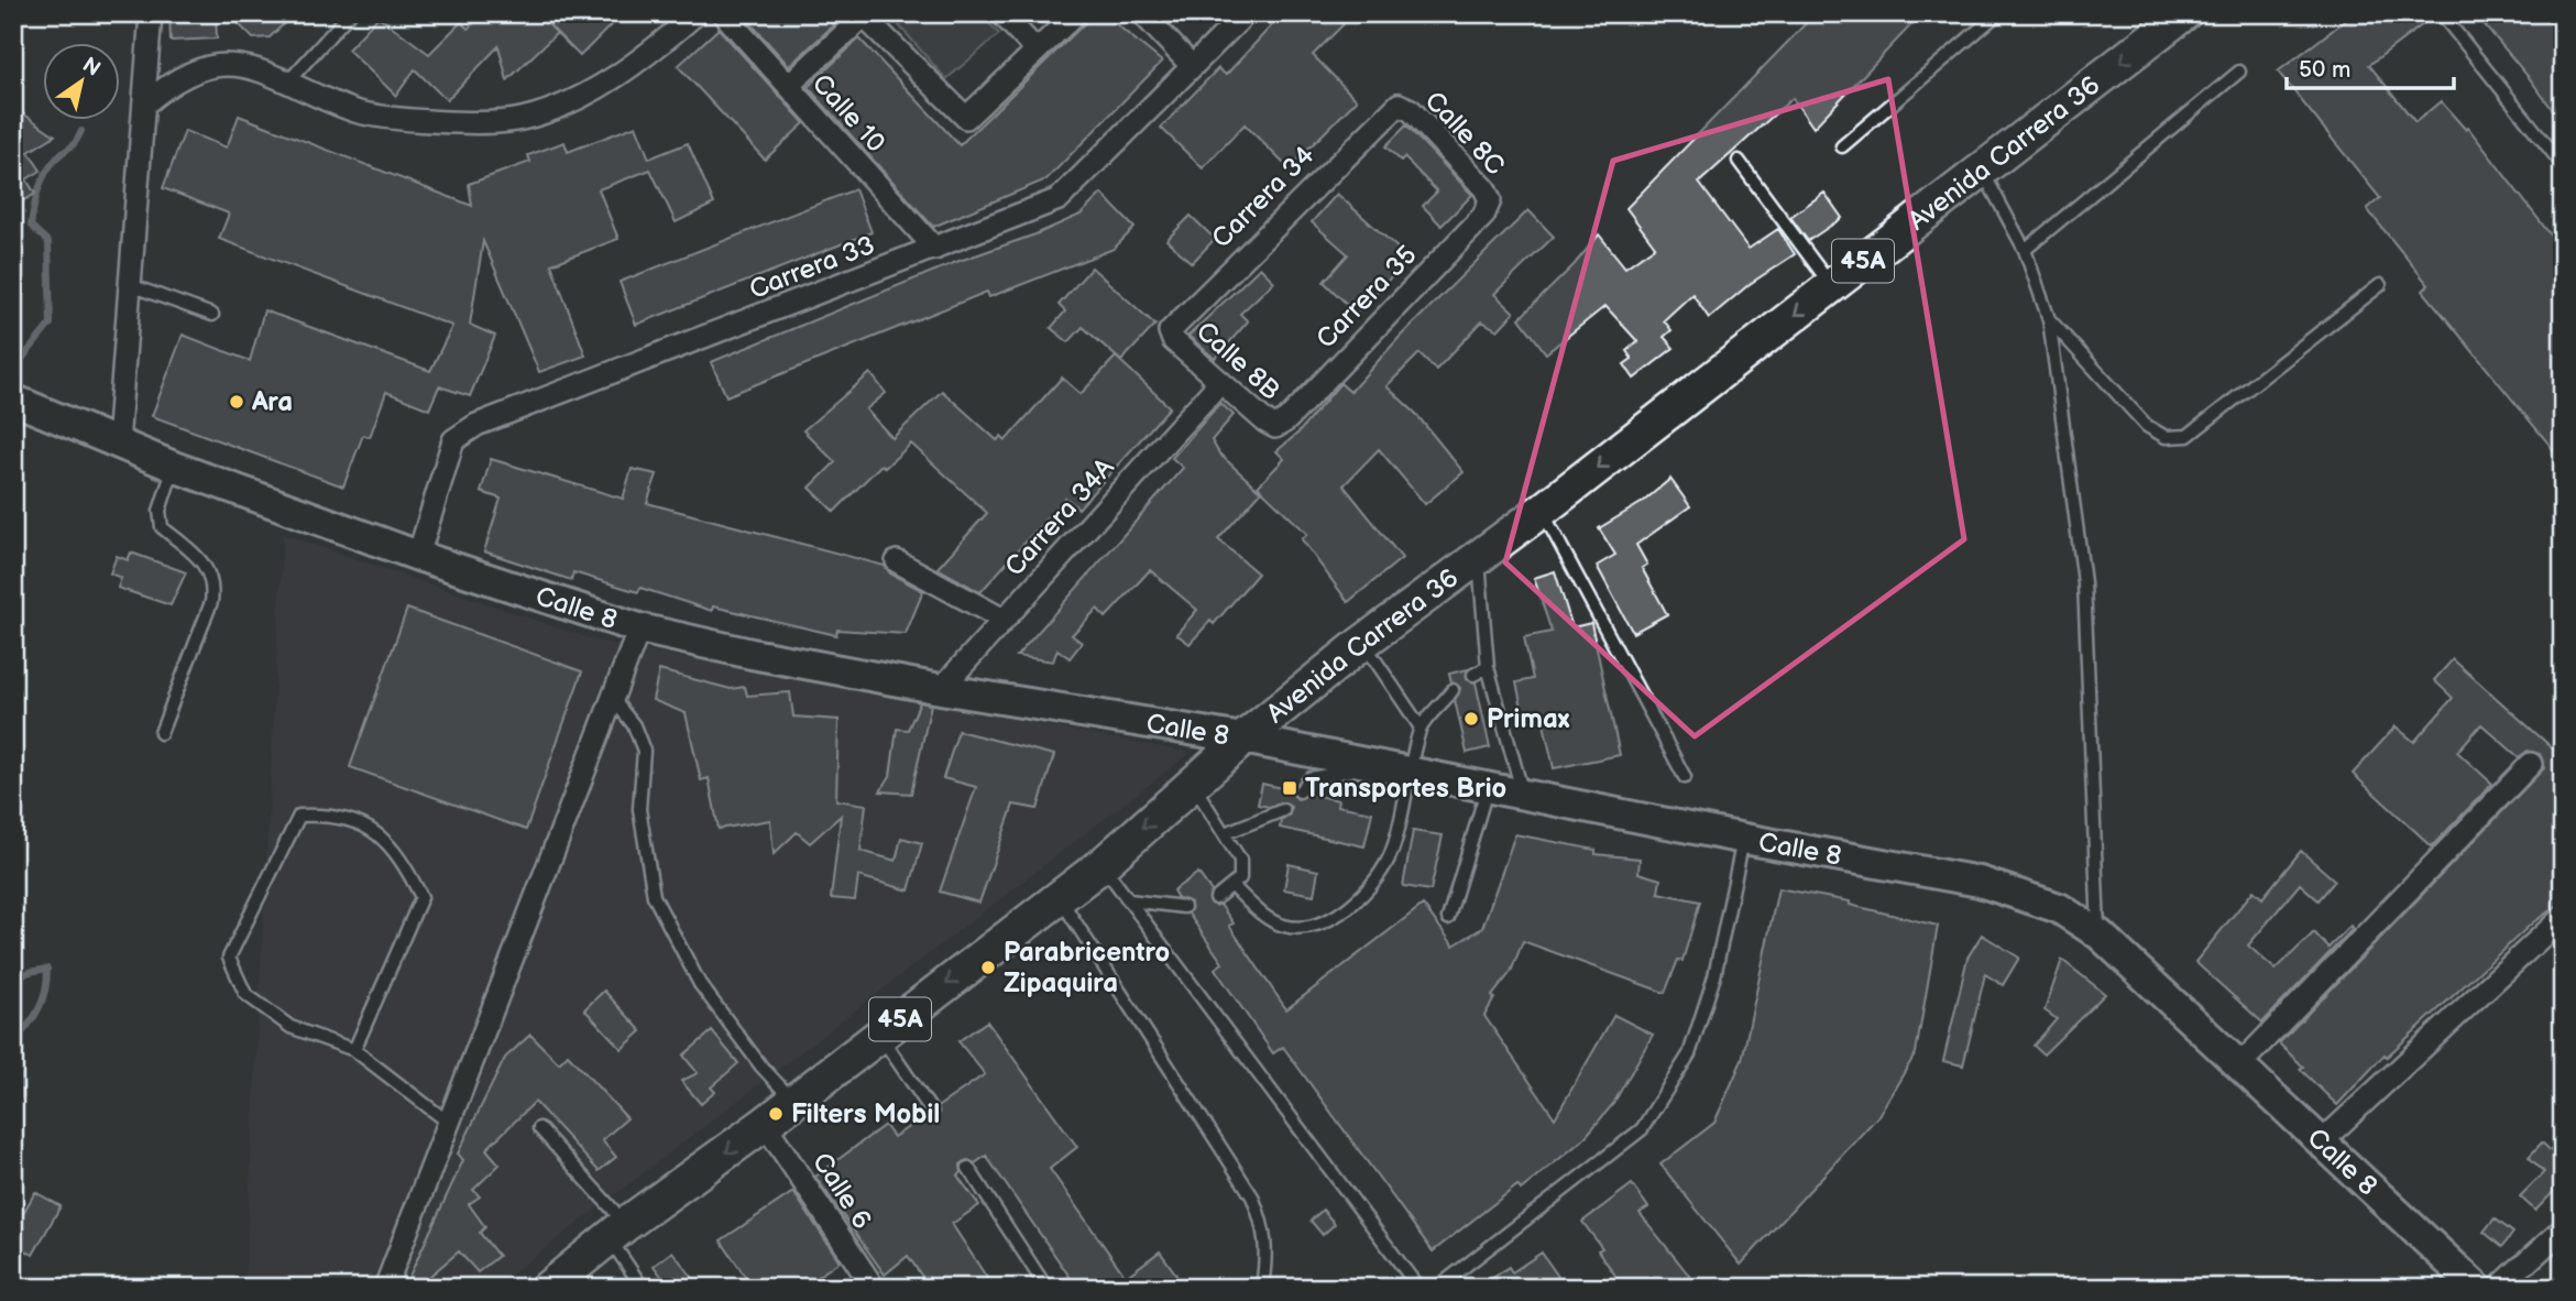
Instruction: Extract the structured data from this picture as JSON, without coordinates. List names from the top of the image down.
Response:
{
  "streets": {
    "main road": ["Avenida Carrera 36", "45A", "Calle 8"],
    "street": [
      "Calle 10",
      "Calle 8C",
      "Carrera 34",
      "Carrera 33",
      "Carrera 35",
      "Calle 8B",
      "Carrera 34A",
      "Calle 6"
    ]
  },
  "crossings": [
    ["Calle 10", "Carrera 33"],
    ["Calle 8C", "Carrera 34"],
    ["Calle 8C", "Carrera 35"],
    ["Avenida Carrera 36", "Calle 8"],
    ["Avenida Carrera 36", "Calle 6"],
    ["Carrera 34", "Calle 8B"],
    ["Carrera 33", "Calle 8"],
    ["Carrera 35", "Calle 8B"],
    ["Calle 8B", "Carrera 34A"],
    ["Carrera 34A", "Calle 8"]
  ],
  "one_way": ["Avenida Carrera 36"],
  "places": {
    "other": [
      "Ara",
      "Primax",
      "Parabricentro Zipaquira",
      "Filters Mobil"
    ],
    "transit": ["Transportes Brio"]
  },
  "scale_bar": "50 m",
  "north": "top right"
}
